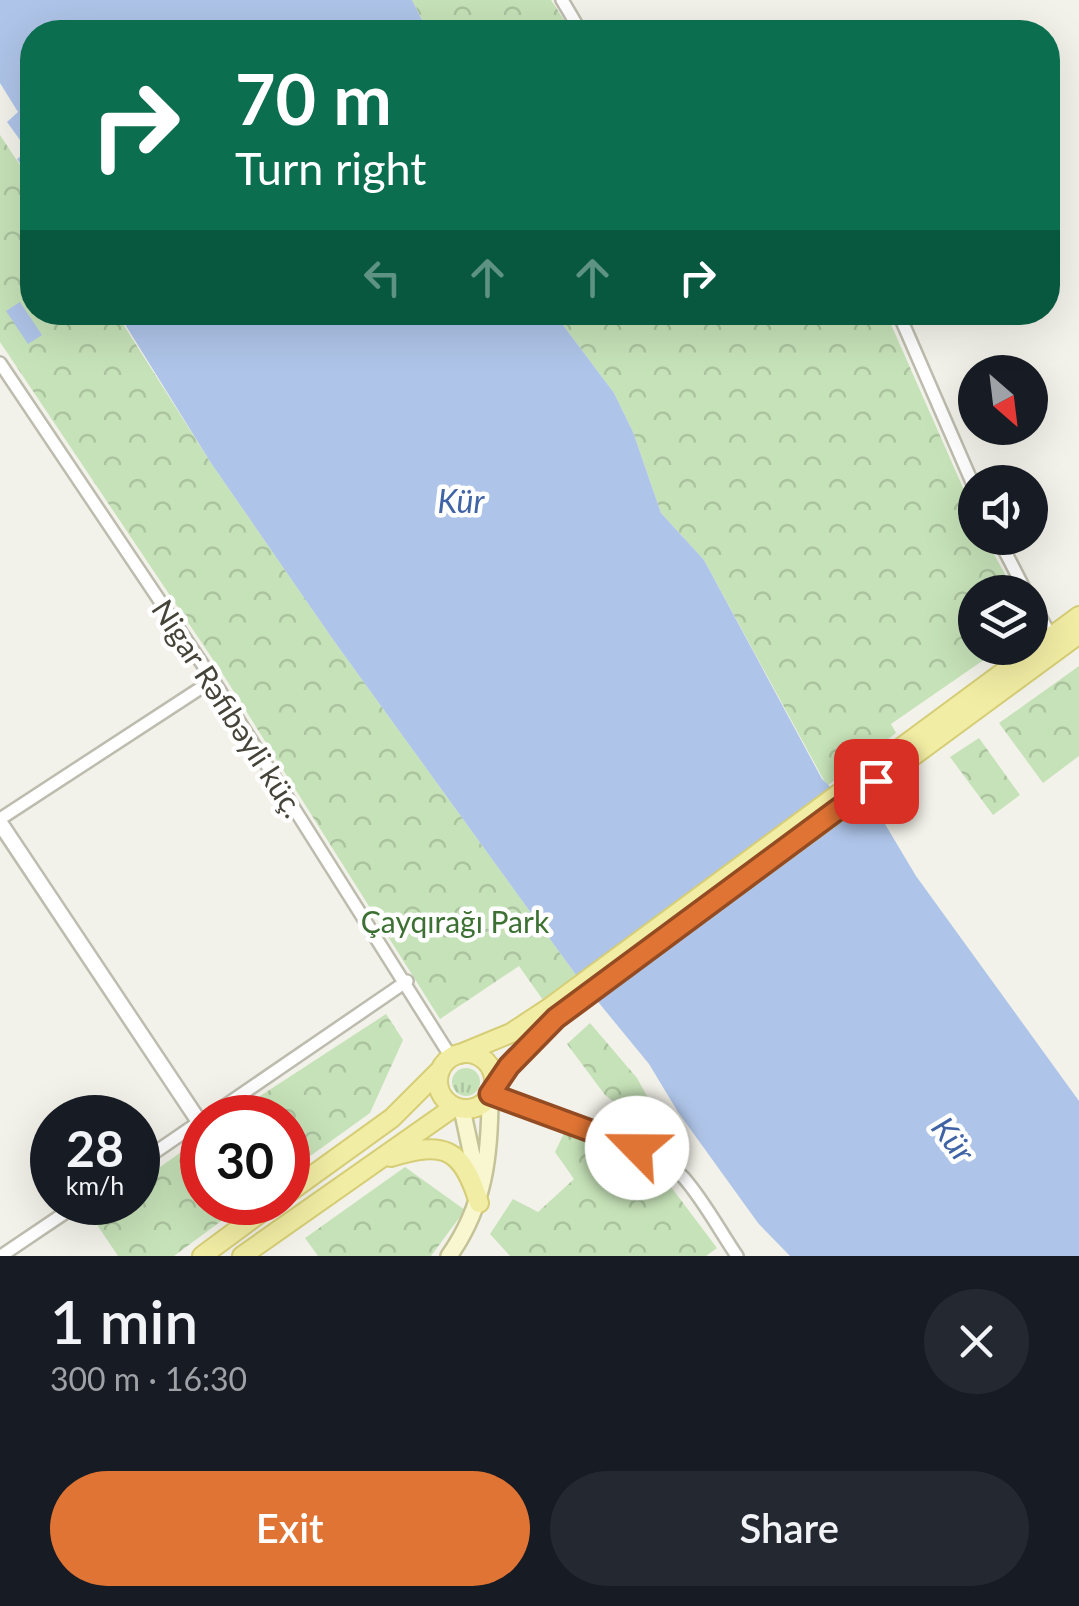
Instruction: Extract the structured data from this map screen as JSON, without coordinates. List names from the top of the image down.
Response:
{
  "streets": {
    "street": ["Nigar Rəfibəyli küç."]
  },
  "water": ["Kür"],
  "parks": ["Çayqırağı Park"],
  "north": "bottom right",
  "page": {
    "turn": ["70 m", "Turn right"],
    "speed": "28 km/h",
    "limit": "30",
    "heading": ["1 min", "300 m · 16:30"],
    "buttons": ["Exit", "Share"]
  }
}
